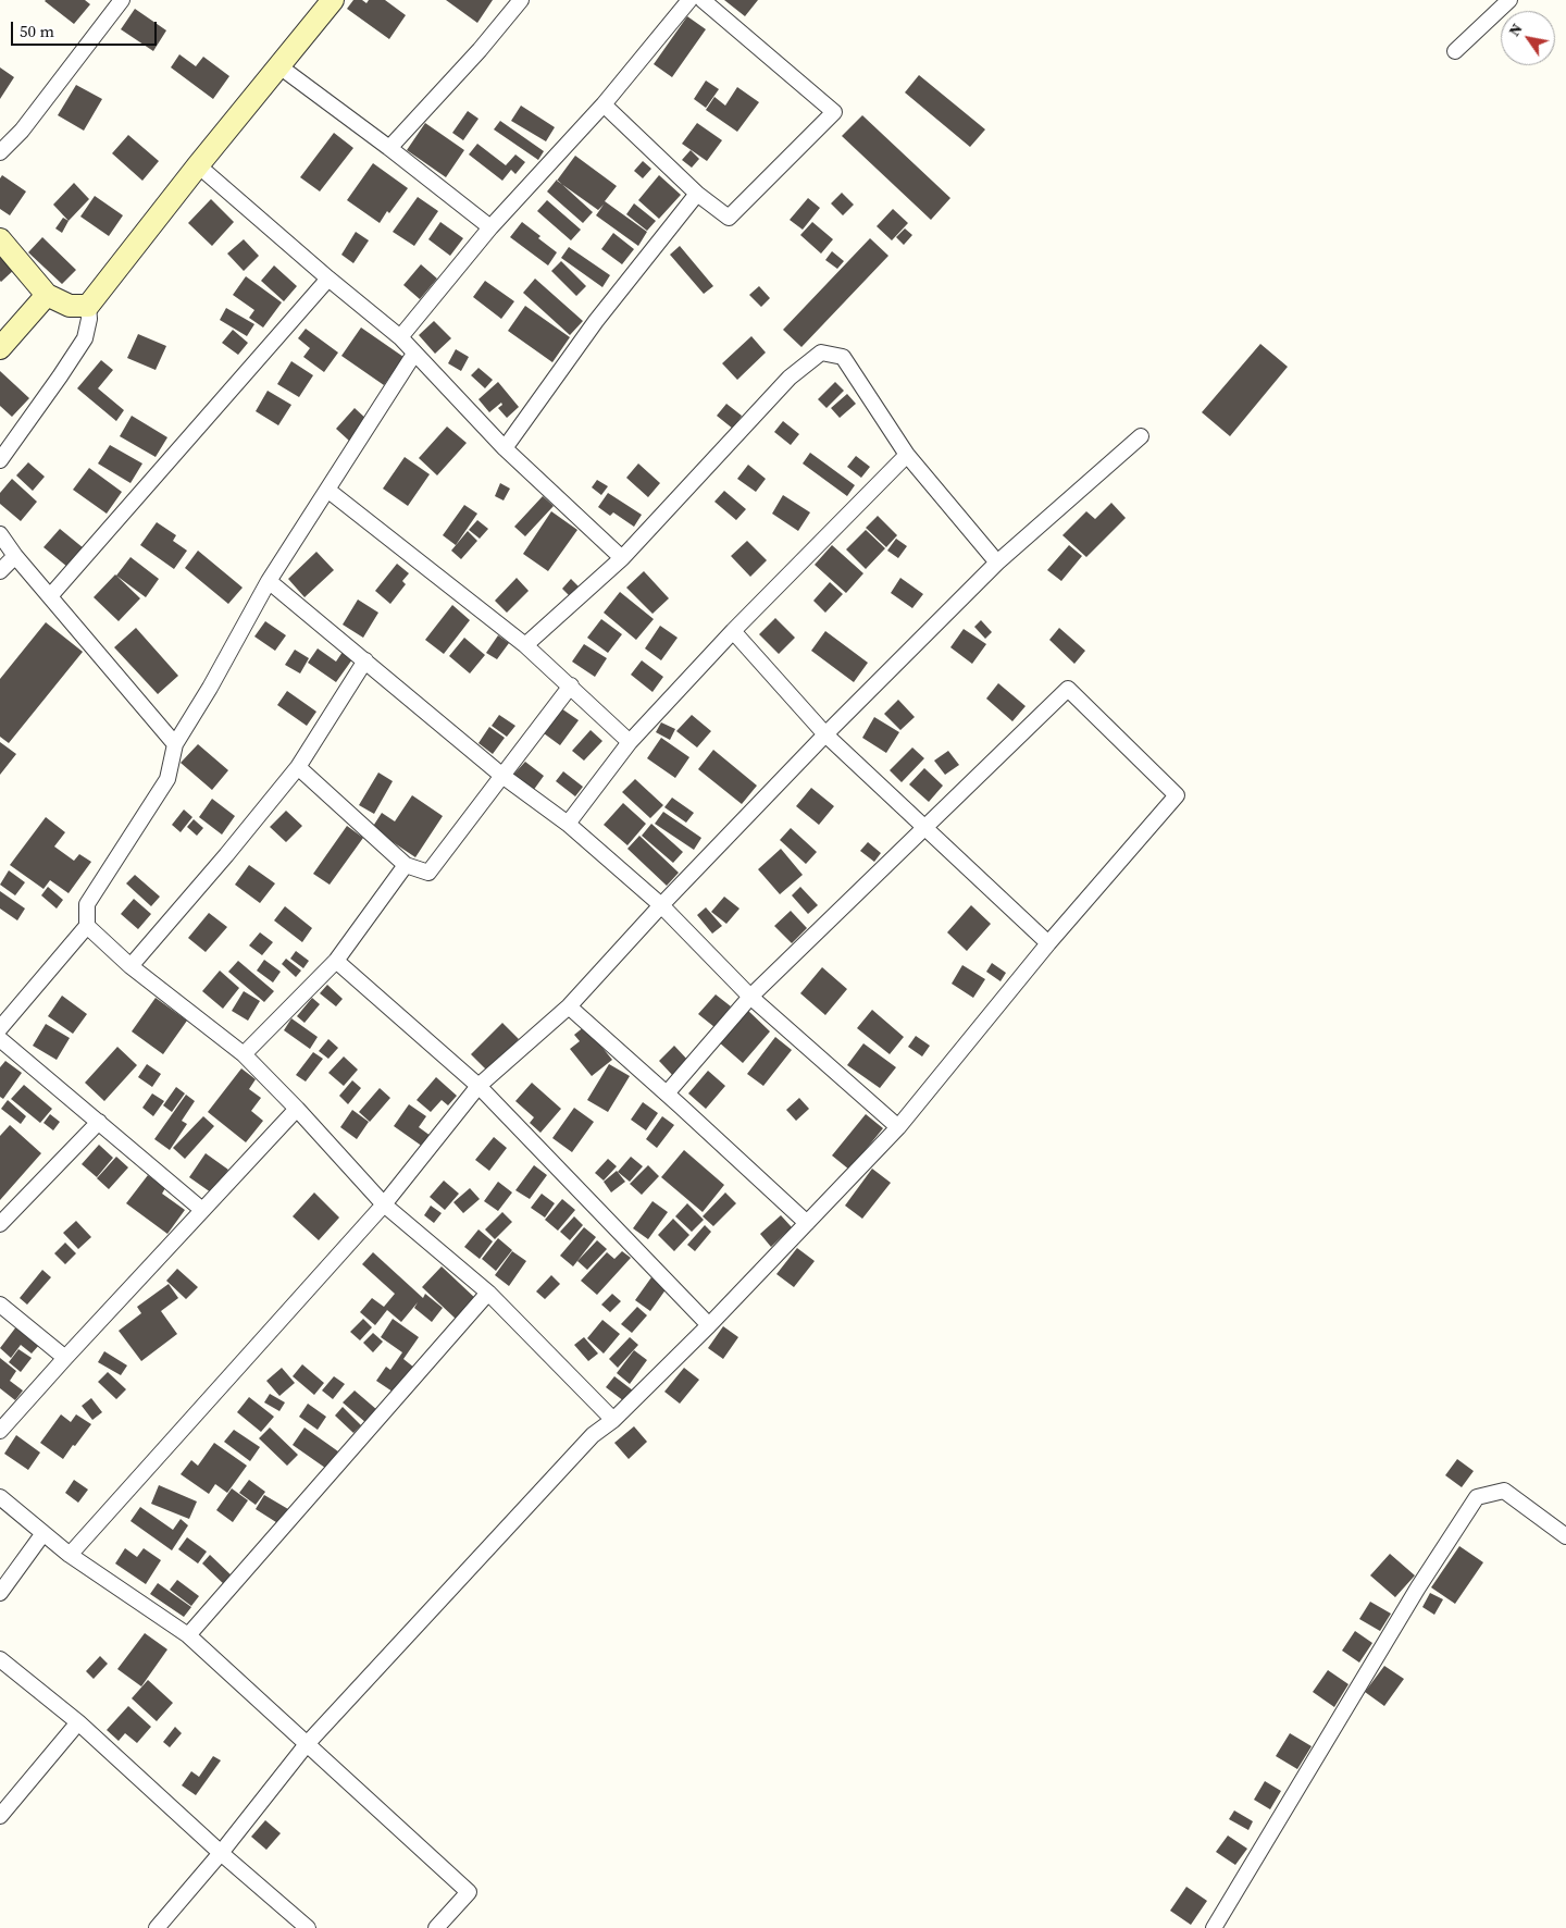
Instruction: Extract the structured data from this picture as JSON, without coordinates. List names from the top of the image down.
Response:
{
  "scale_bar": "50 m",
  "north": "top left"
}
